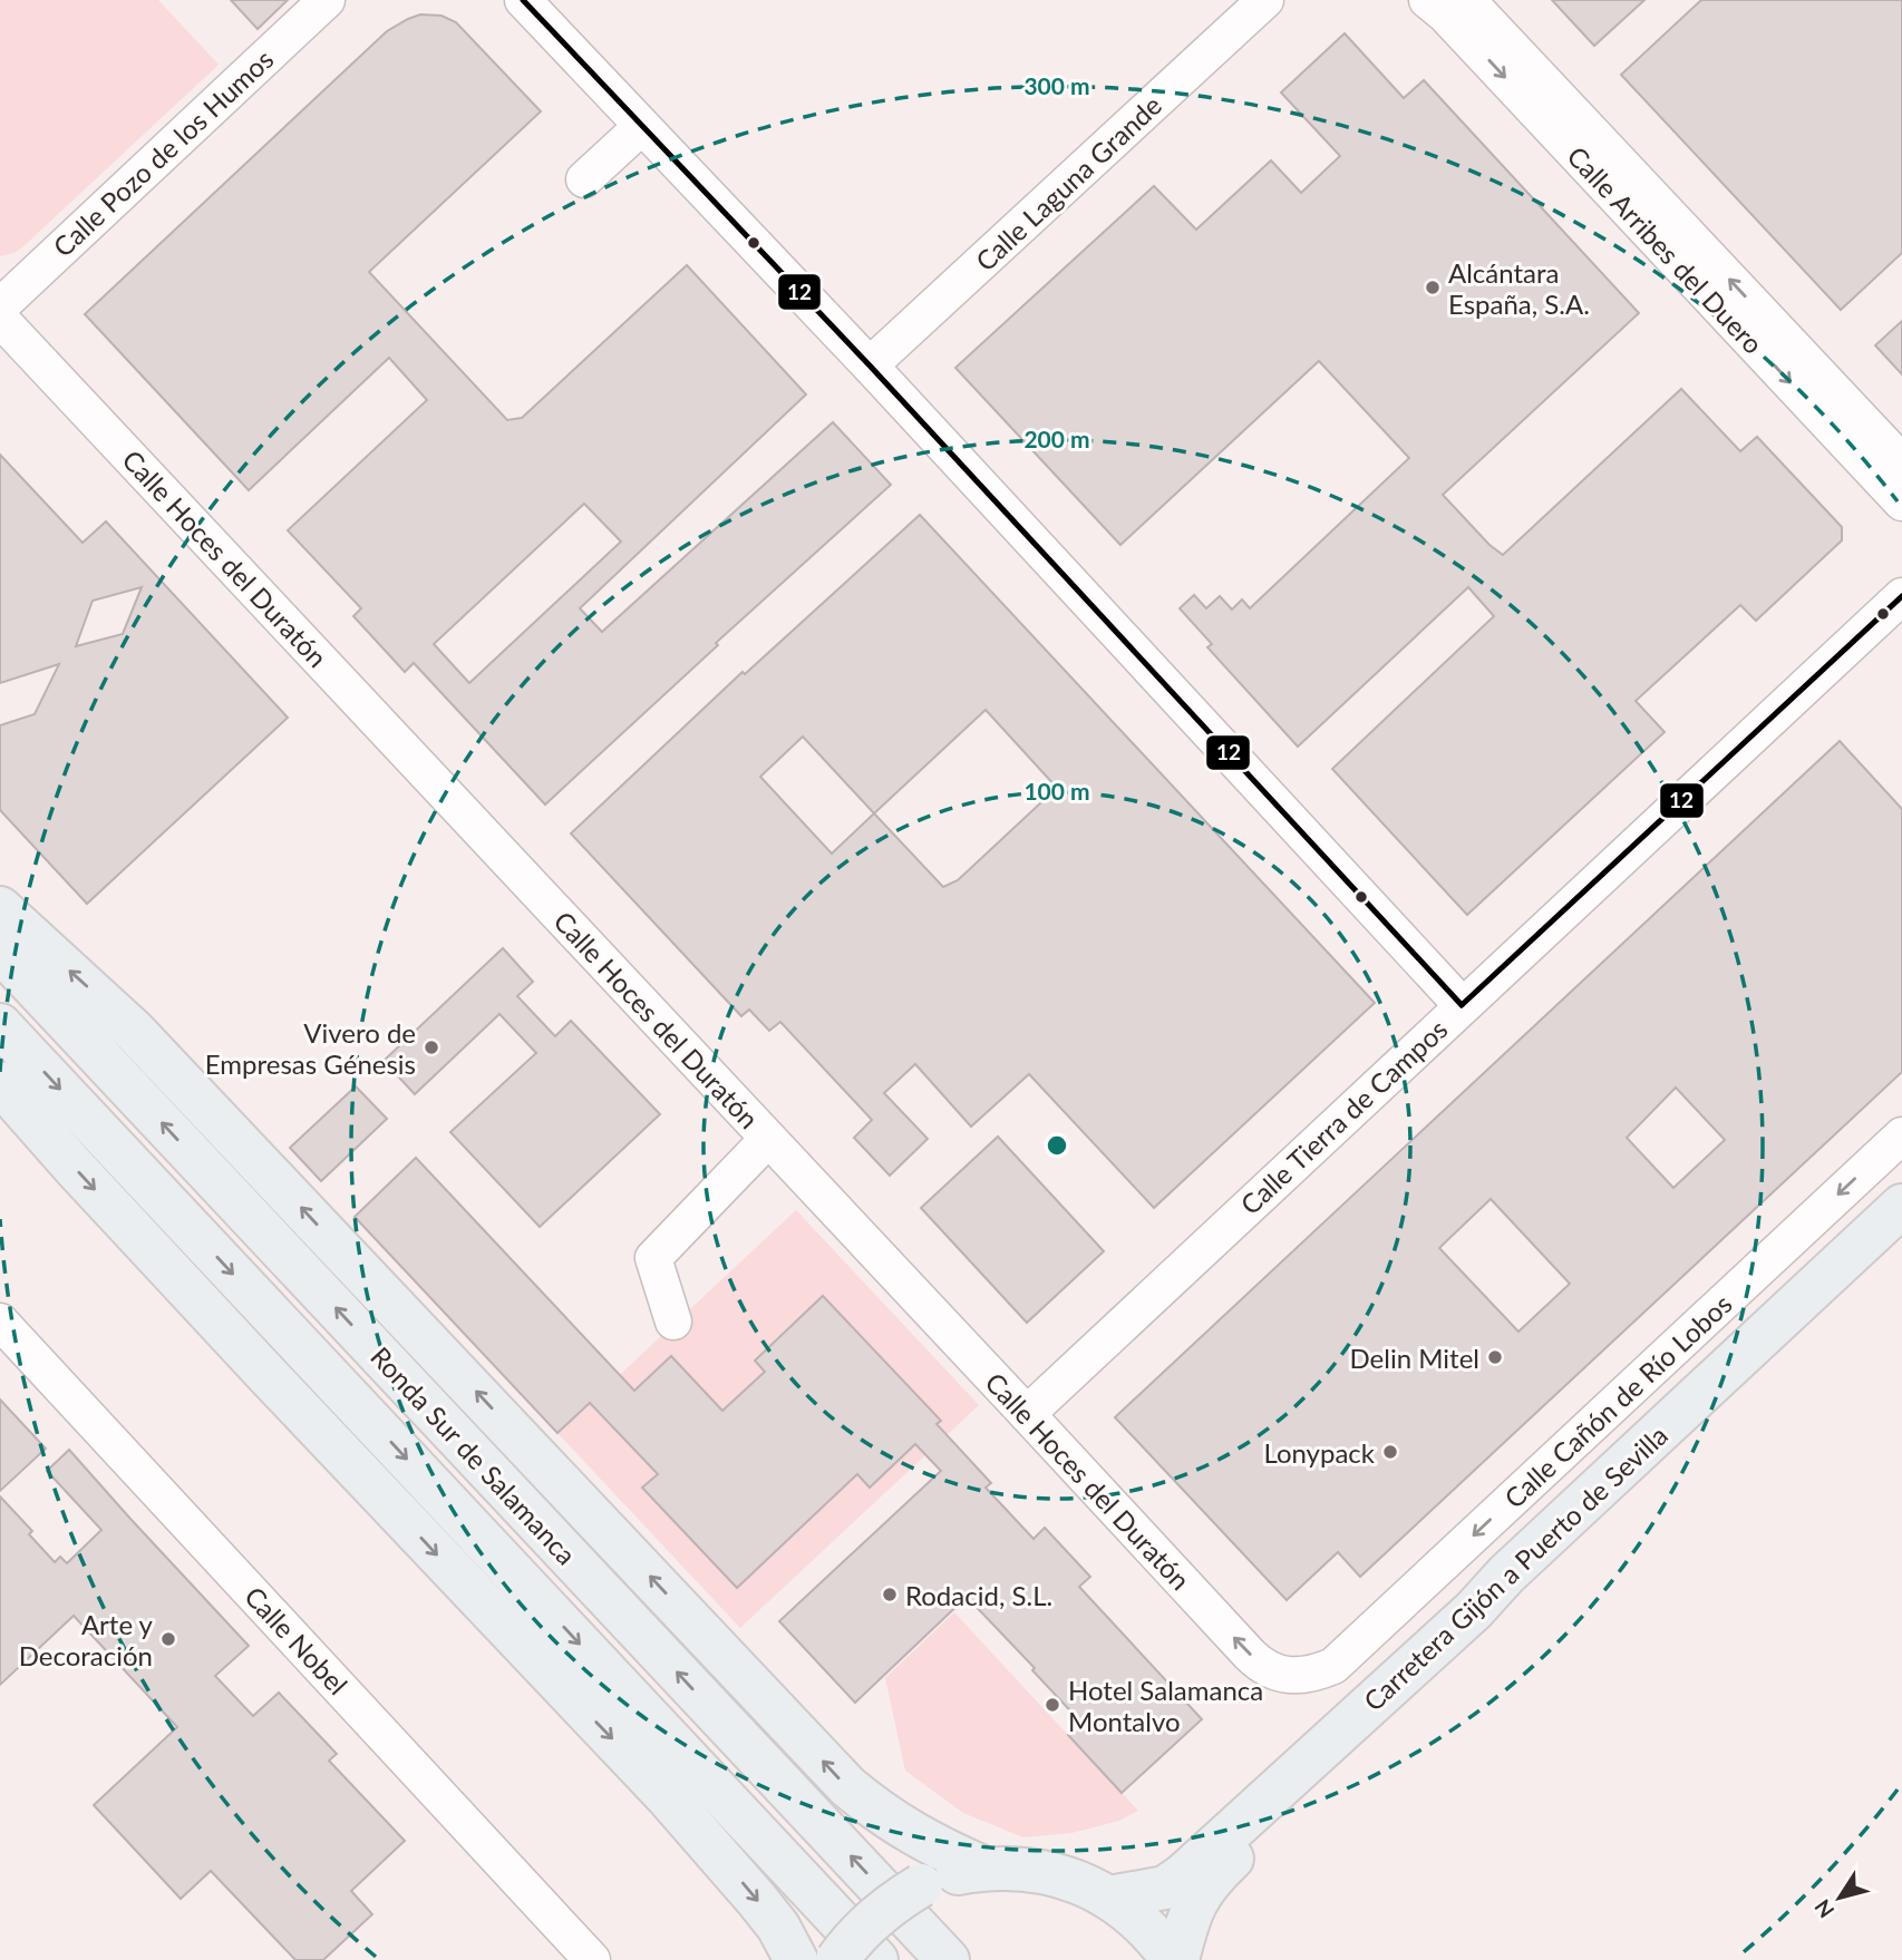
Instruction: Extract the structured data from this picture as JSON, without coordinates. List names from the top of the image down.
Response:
{
  "streets": {
    "highway": ["Ronda Sur de Salamanca", "Carretera Gijón a Puerto de Sevilla"],
    "street": [
      "Calle Pozo de los Humos",
      "Calle Laguna Grande",
      "Calle Arribes del Duero",
      "Calle Hoces del Duratón",
      "Calle Tierra de Campos",
      "Calle Cañón de Río Lobos",
      "Calle Nobel"
    ]
  },
  "crossings": [
    ["Calle Hoces del Duratón", "Calle Tierra de Campos"],
    ["Calle Hoces del Duratón", "Calle Cañón de Río Lobos"]
  ],
  "one_way": ["Calle Cañón de Río Lobos"],
  "places": [
    "Alcántara España, S.A.",
    "Vivero de Empresas Génesis",
    "Delin Mitel",
    "Lonypack",
    "Rodacid, S.L.",
    "Arte y Decoración",
    "Hotel Salamanca Montalvo"
  ],
  "lines": ["transit line 12"],
  "north": "bottom left",
  "rings": ["300 m", "200 m", "100 m"]
}
